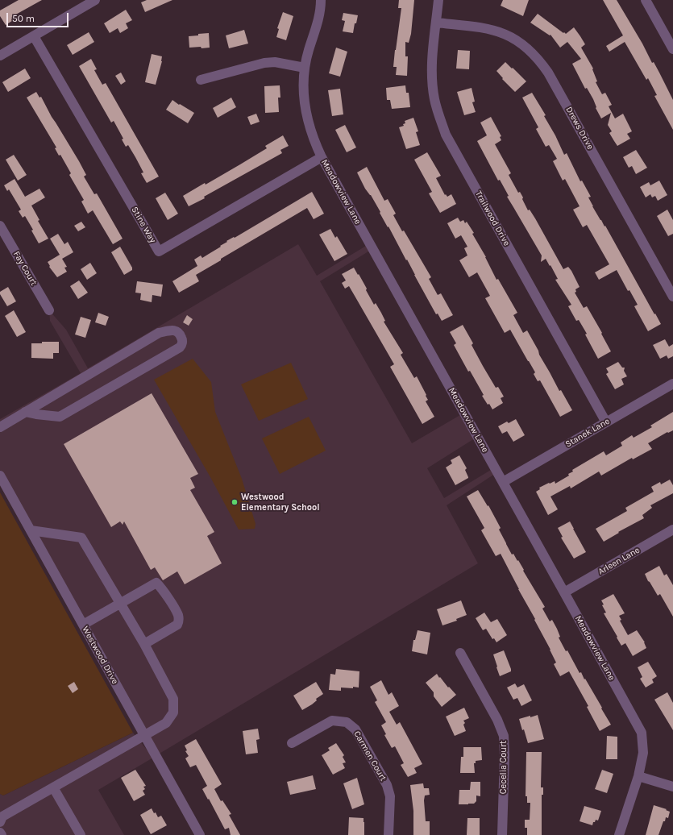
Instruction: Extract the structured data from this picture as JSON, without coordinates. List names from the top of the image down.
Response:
{
  "streets": {
    "street": [
      "Drews Drive",
      "Meadowview Lane",
      "Trailwood Drive",
      "Stine Way",
      "Fay Court",
      "Stanek Lane",
      "Arleen Lane",
      "Westwood Drive",
      "Carmen Court",
      "Cecelia Court"
    ]
  },
  "crossings": [
    ["Drews Drive", "Trailwood Drive"],
    ["Meadowview Lane", "Stine Way"],
    ["Meadowview Lane", "Stanek Lane"],
    ["Meadowview Lane", "Arleen Lane"],
    ["Trailwood Drive", "Stanek Lane"]
  ],
  "places": ["Westwood Elementary School"],
  "scale_bar": "50 m"
}
